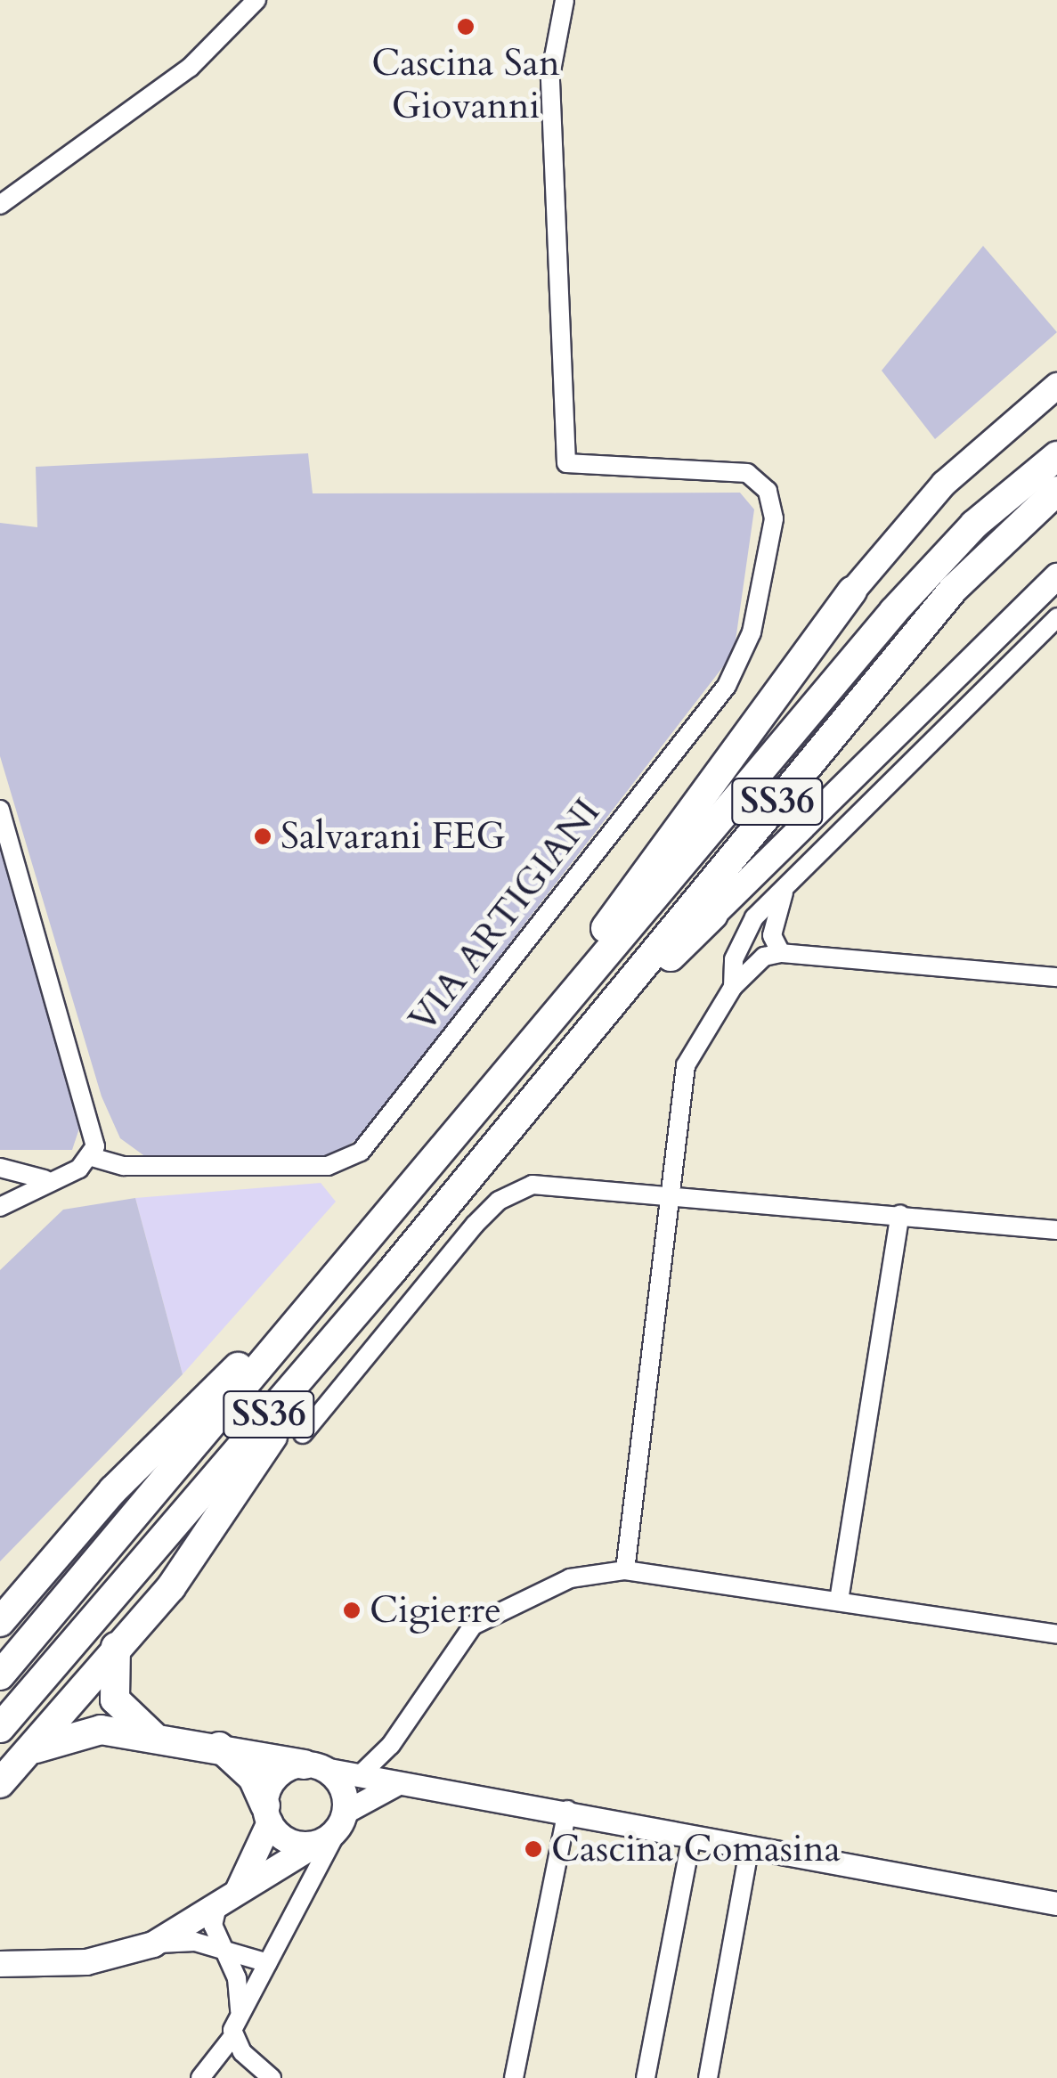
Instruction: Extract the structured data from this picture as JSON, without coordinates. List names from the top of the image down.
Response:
{
  "streets": {
    "highway": ["SS36"],
    "street": ["VIA ARTIGIANI"]
  },
  "places": [
    "Cascina San Giovanni",
    "Salvarani FEG",
    "Cigierre",
    "Cascina Comasina"
  ]
}
